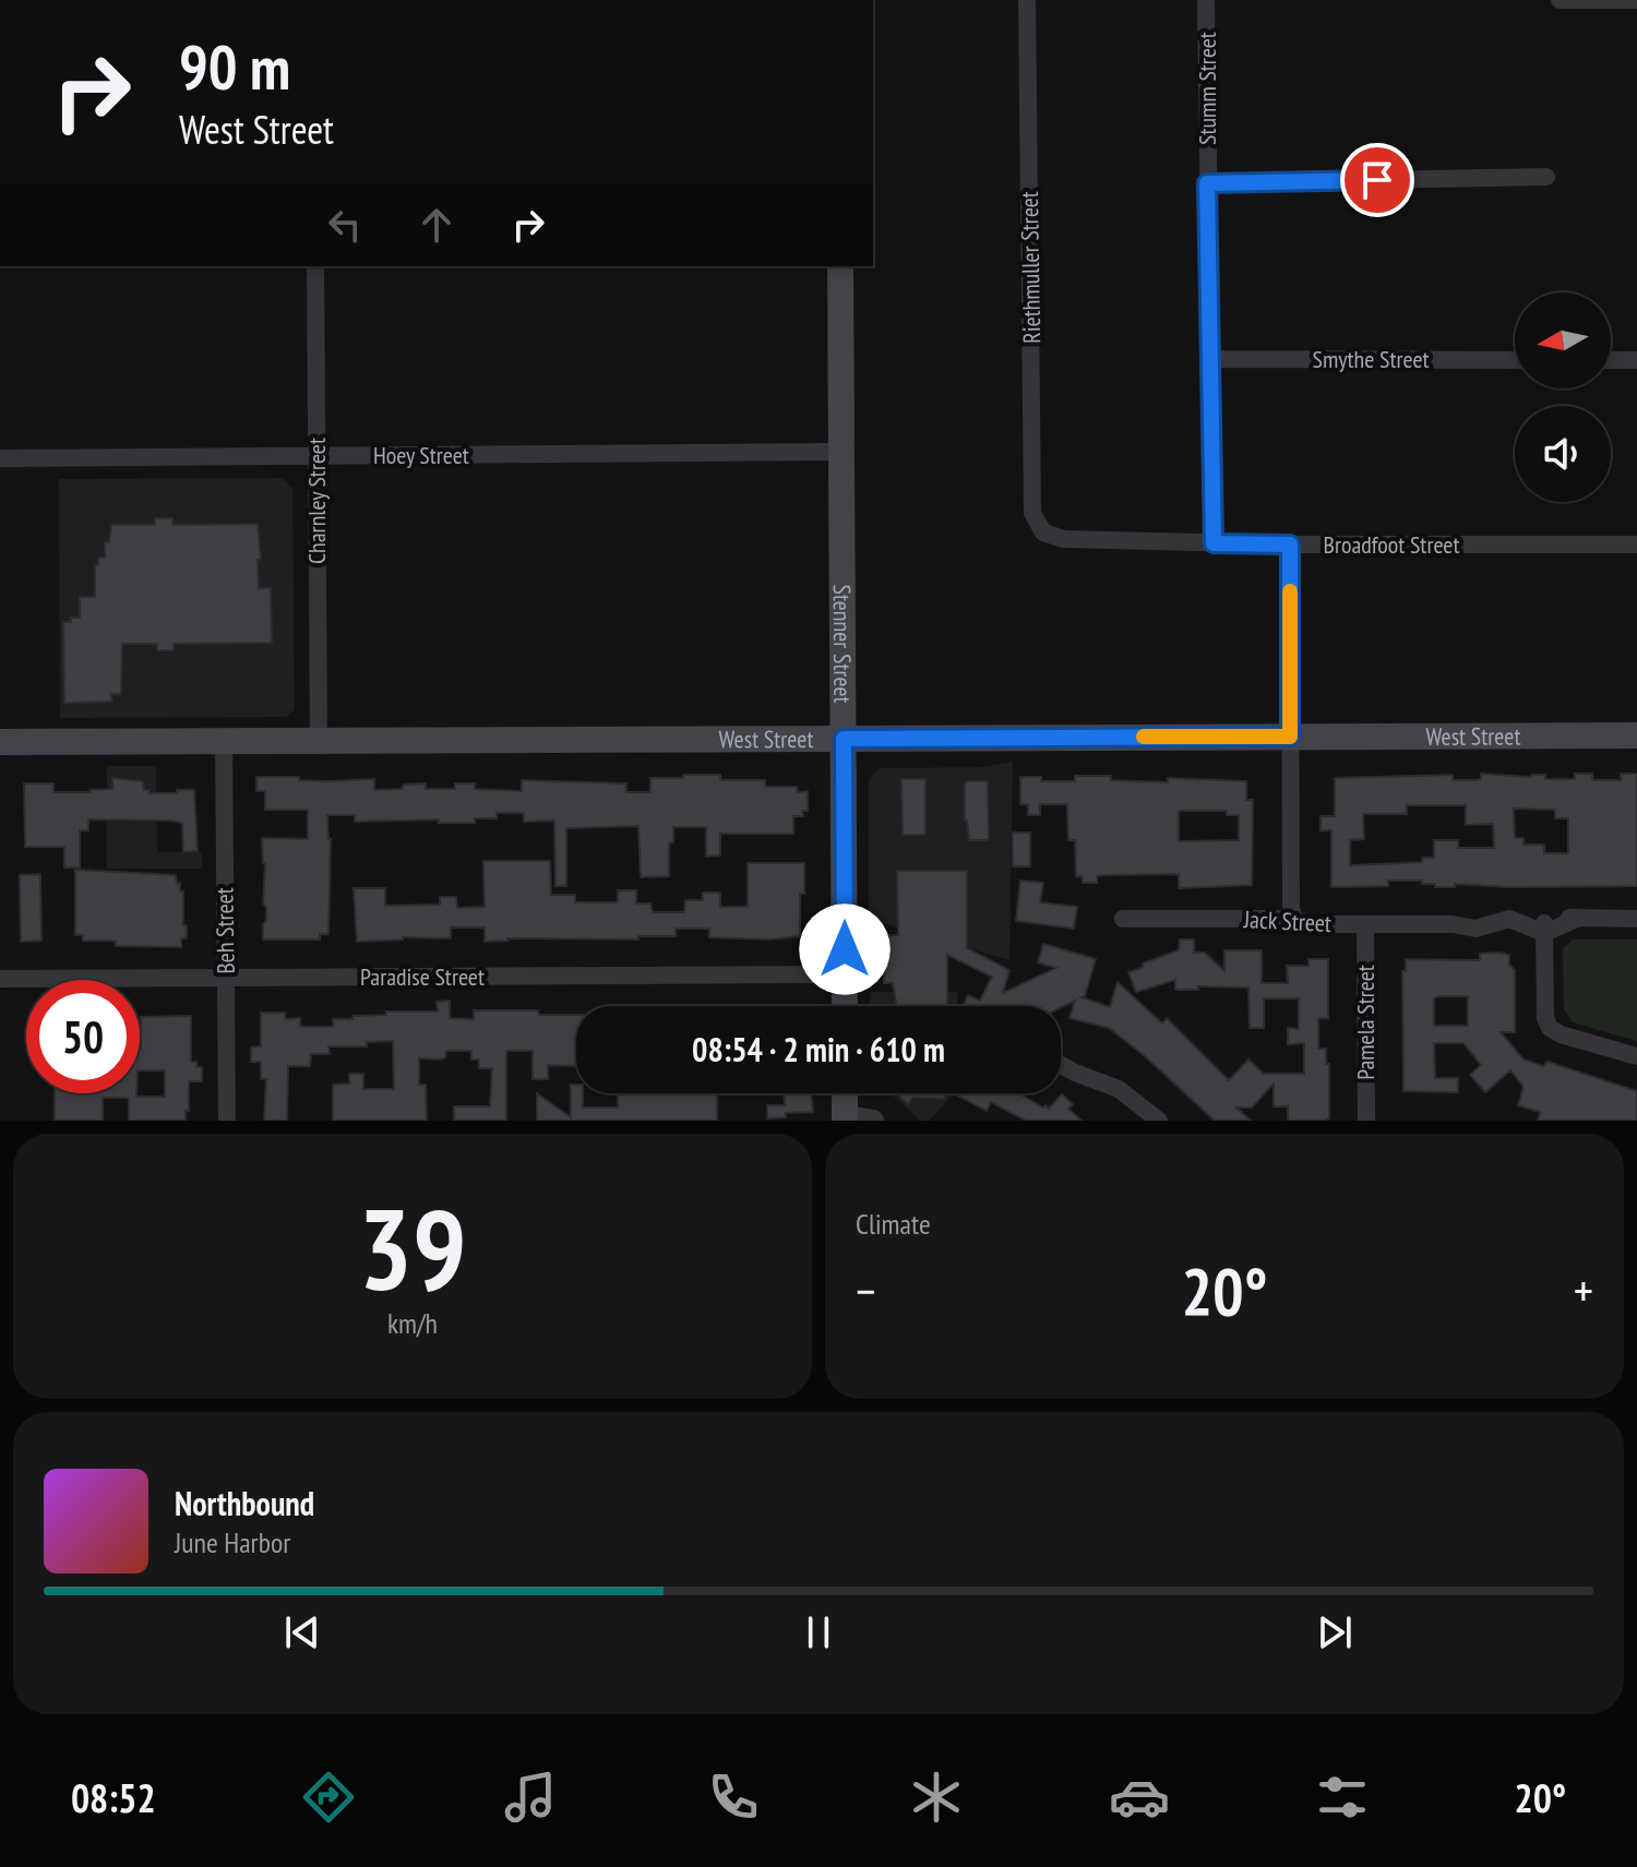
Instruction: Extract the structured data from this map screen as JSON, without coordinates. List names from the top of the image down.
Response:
{
  "streets": {
    "main road": ["Stenner Street", "West Street"],
    "street": [
      "Stumm Street",
      "Riethmuller Street",
      "Smythe Street",
      "Hoey Street",
      "Charnley Street",
      "Broadfoot Street",
      "Jack Street",
      "Beh Street",
      "Paradise Street",
      "Pamela Street"
    ]
  },
  "crossings": [
    ["Stumm Street", "Smythe Street"],
    ["Stumm Street", "Broadfoot Street"],
    ["Riethmuller Street", "Broadfoot Street"],
    ["Hoey Street", "Charnley Street"],
    ["Hoey Street", "Stenner Street"],
    ["Charnley Street", "West Street"],
    ["Stenner Street", "West Street"],
    ["Stenner Street", "Paradise Street"],
    ["West Street", "Beh Street"],
    ["Jack Street", "Pamela Street"],
    ["Beh Street", "Paradise Street"]
  ],
  "north": "left",
  "page": {
    "turn": ["90 m", "West Street"],
    "limit": "50",
    "trip": "08:54 · 2 min · 610 m",
    "tile": [
      ["39", "km/h"],
      "Climate"
    ],
    "heat": ["−", "20°", "+"],
    "song": ["Northbound", "June Harbor"],
    "tabs": ["08:52", "20°"]
  }
}
